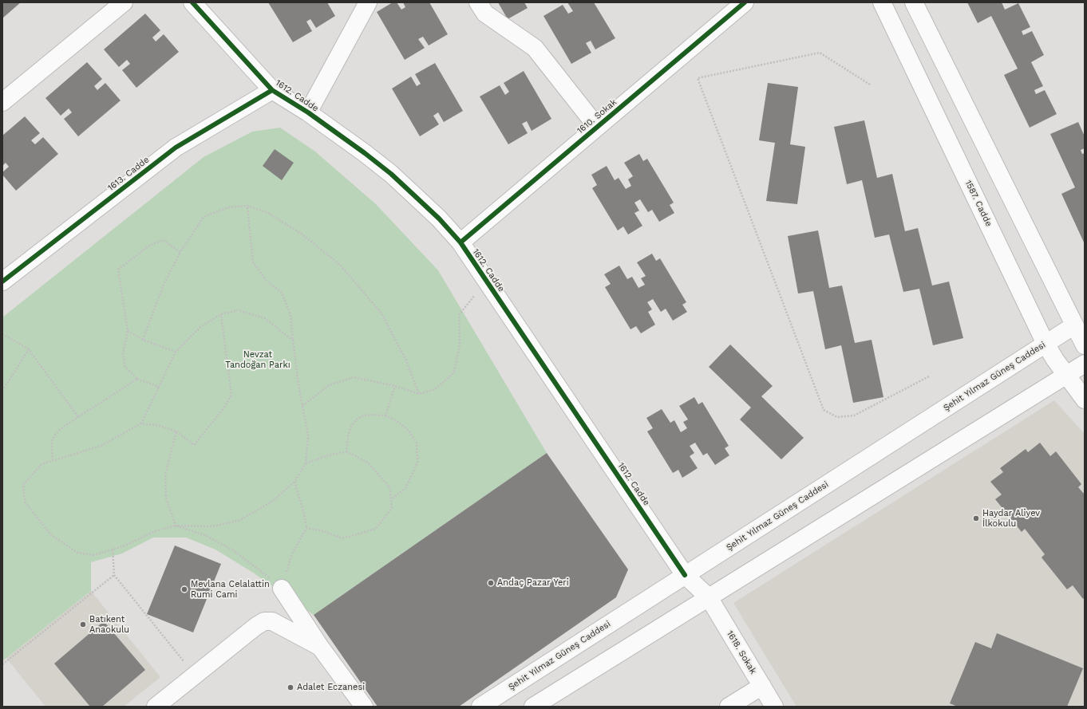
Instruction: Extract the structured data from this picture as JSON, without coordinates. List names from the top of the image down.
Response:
{
  "streets": {
    "street": [
      "1612. Cadde",
      "1610. Sokak",
      "1613. Cadde",
      "1587. Cadde",
      "Şehit Yılmaz Güneş Caddesi",
      "1618. Sokak"
    ]
  },
  "crossings": [
    ["1612. Cadde", "1610. Sokak"],
    ["1612. Cadde", "1613. Cadde"],
    ["1612. Cadde", "Şehit Yılmaz Güneş Caddesi"],
    ["1612. Cadde", "1618. Sokak"],
    ["1587. Cadde", "Şehit Yılmaz Güneş Caddesi"]
  ],
  "parks": ["Nevzat Tandoğan Parkı"],
  "places": [
    "Haydar Aliyev İlkokulu",
    "Andaç Pazar Yeri",
    "Mevlana Celalattin Rumi Cami",
    "Batıkent Anaokulu",
    "Adalet Eczanesi"
  ]
}
